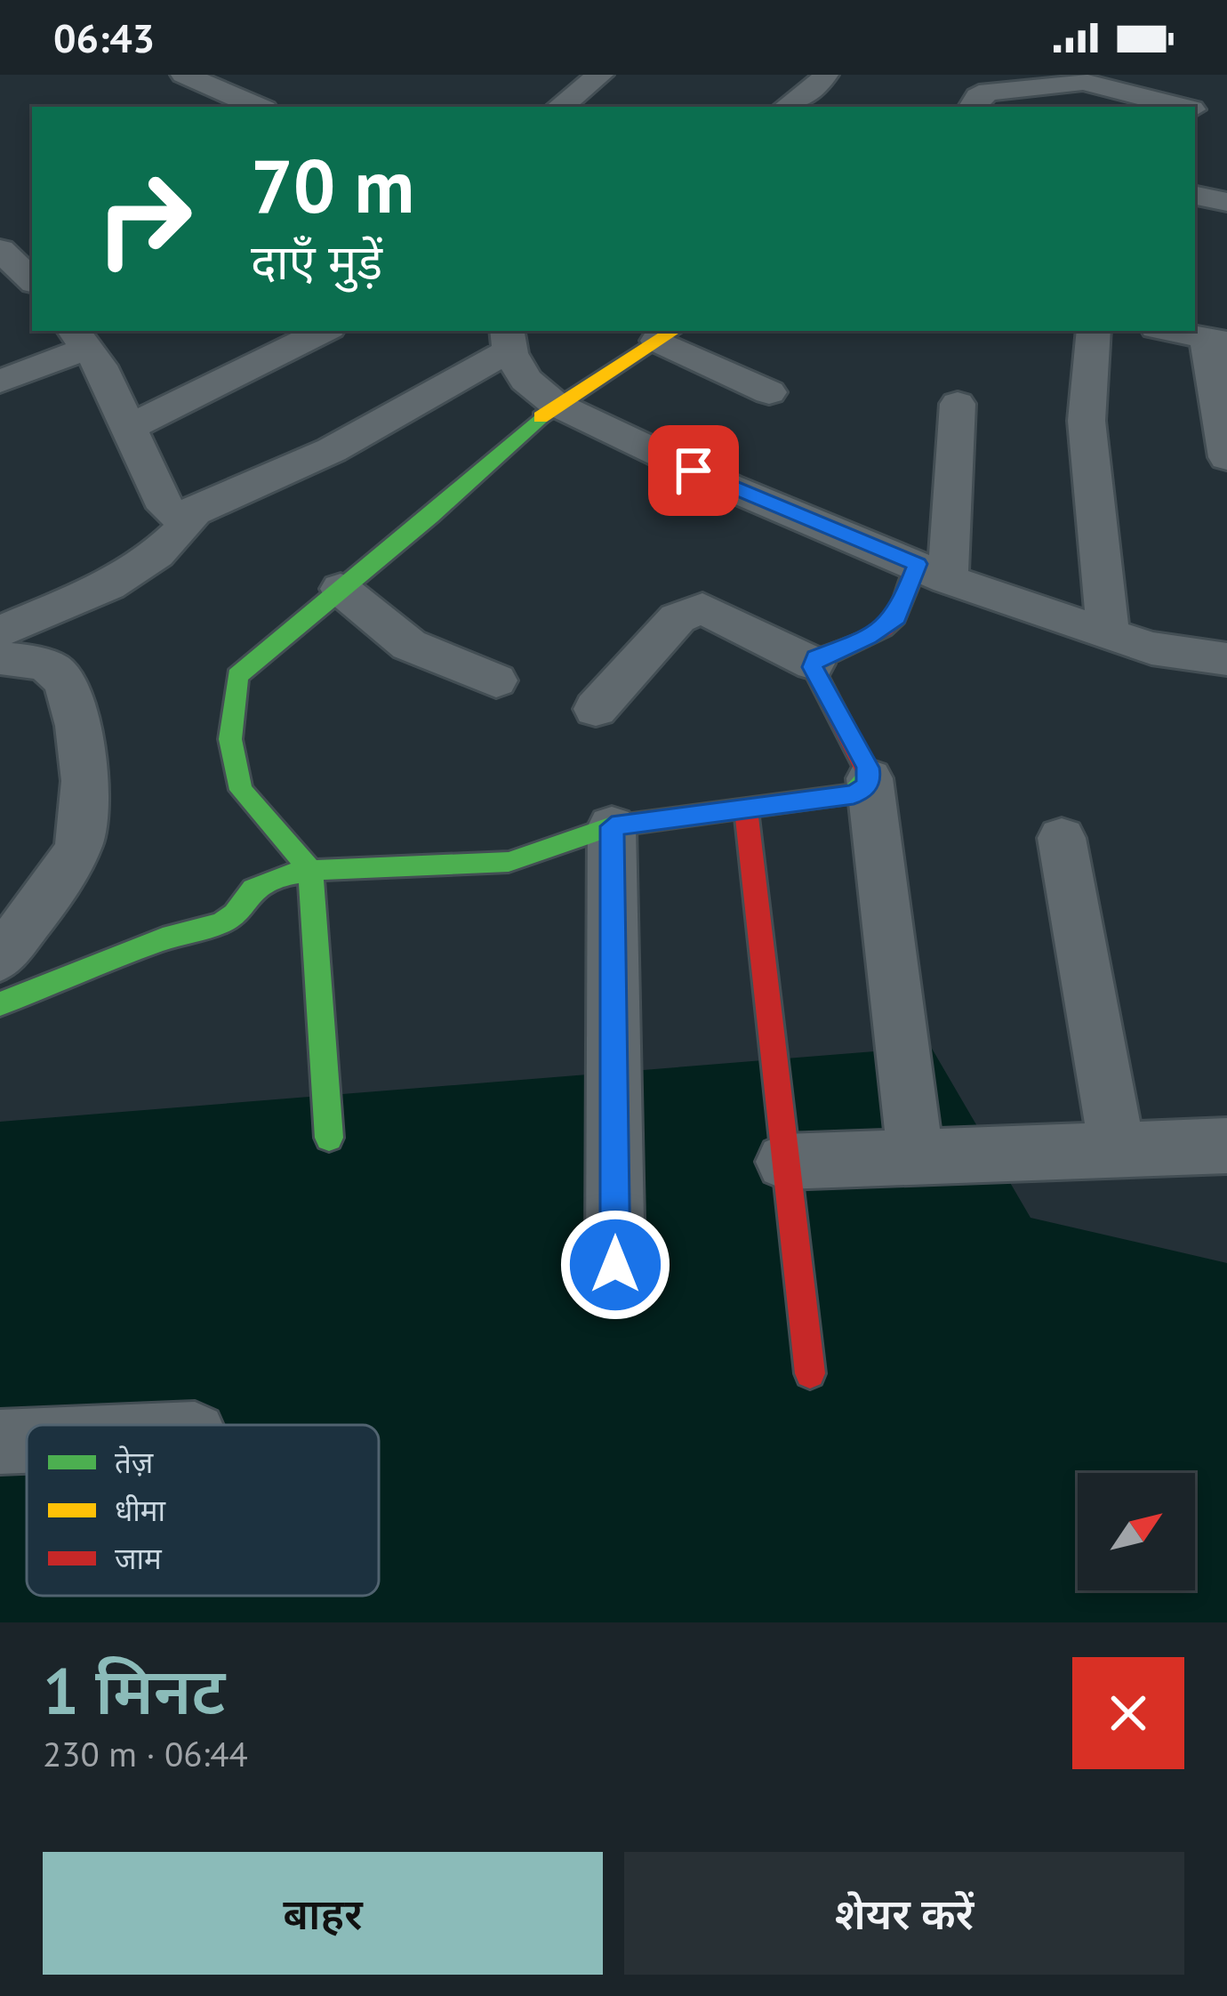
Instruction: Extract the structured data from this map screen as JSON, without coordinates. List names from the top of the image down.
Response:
{
  "legend": ["तेज़", "धीमा", "जाम"],
  "north": "top right",
  "page": {
    "status": "06:43",
    "turn": ["70 m", "दाएँ मुड़ें"],
    "heading": ["1 मिनट", "230 m · 06:44"],
    "buttons": ["बाहर", "शेयर करें"]
  }
}
